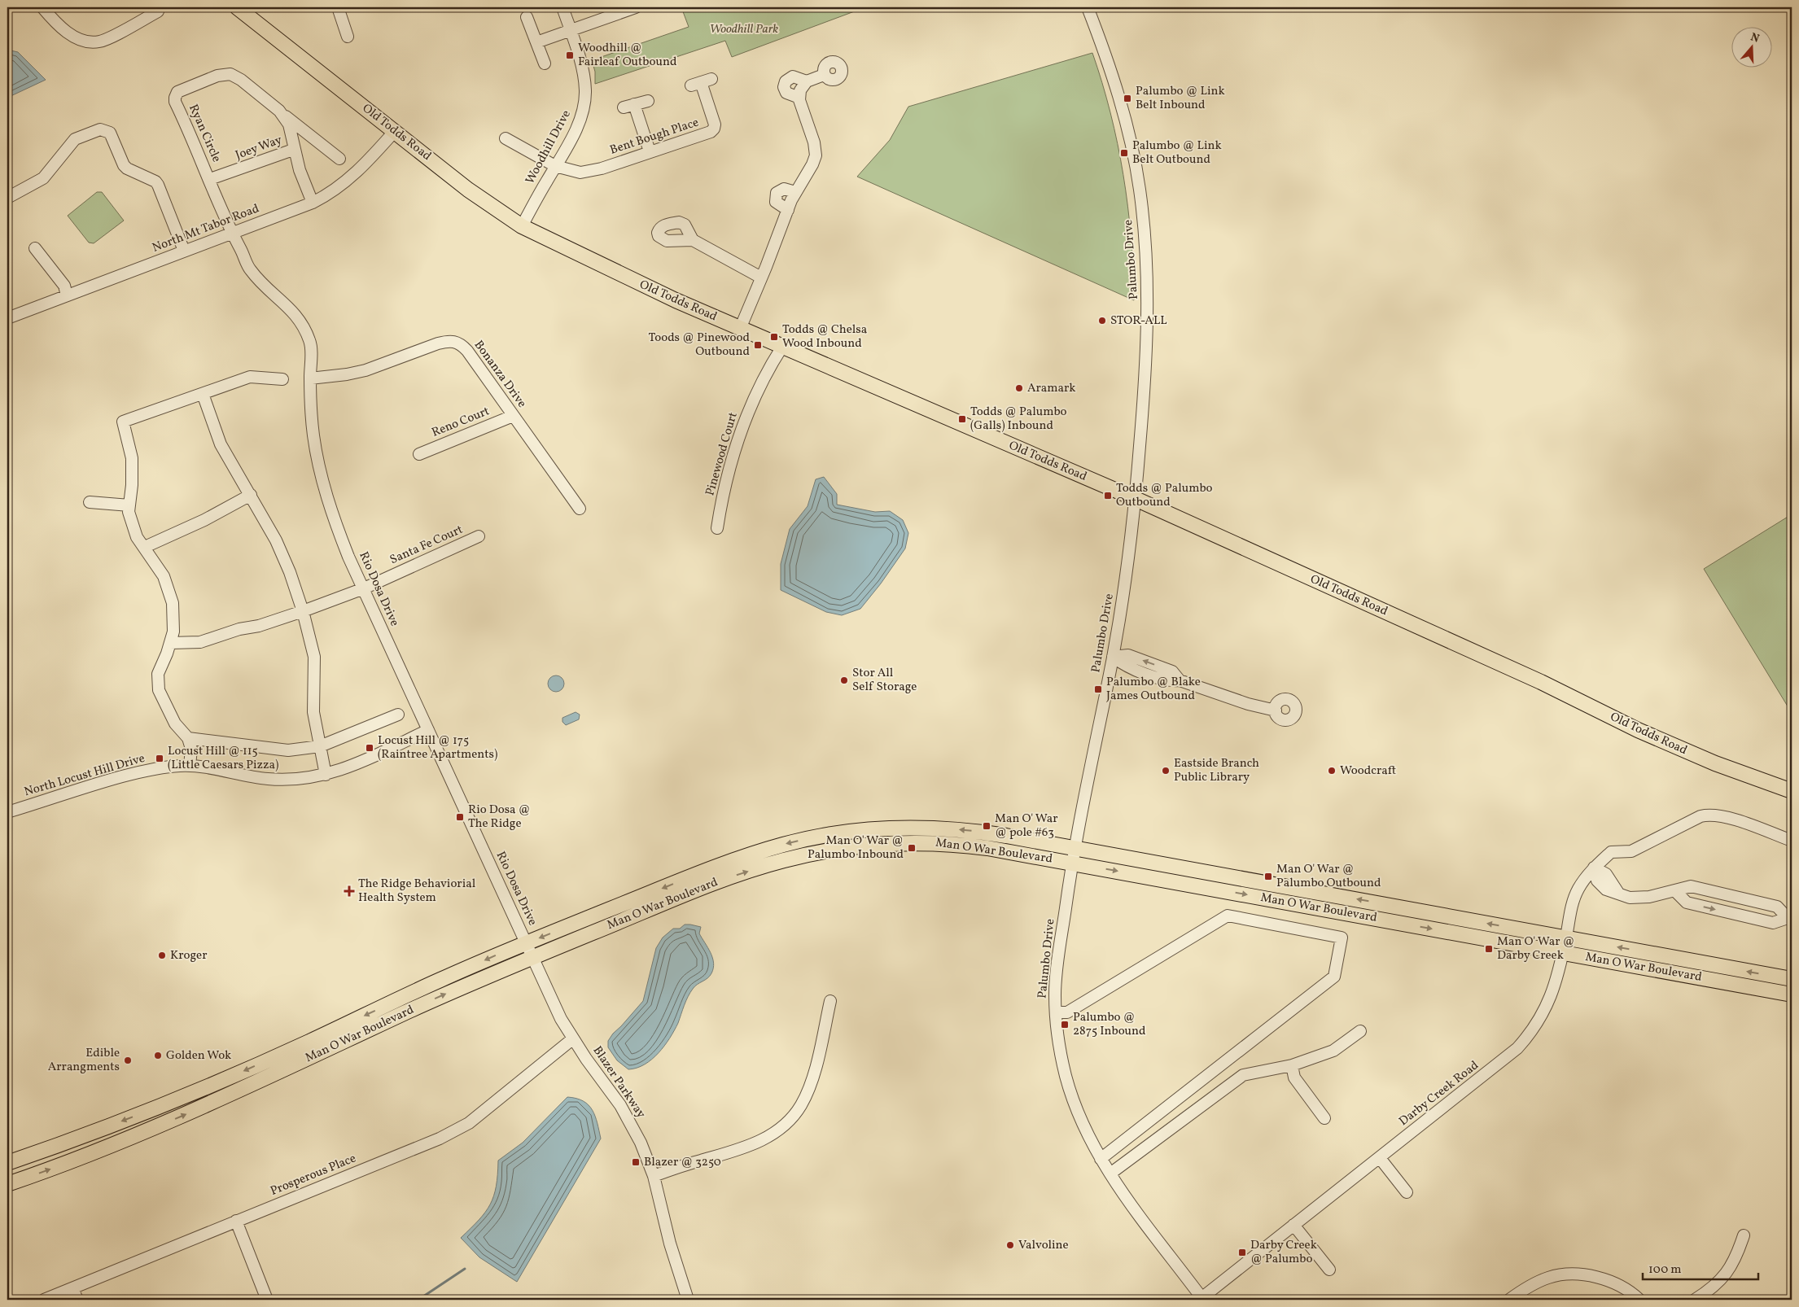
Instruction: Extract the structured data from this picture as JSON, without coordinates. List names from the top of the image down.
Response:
{
  "streets": {
    "main road": ["Old Todds Road", "Man O War Boulevard"],
    "street": [
      "Ryan Circle",
      "Bent Bough Place",
      "Woodhill Drive",
      "Joey Way",
      "North Mt Tabor Road",
      "Palumbo Drive",
      "Bonanza Drive",
      "Reno Court",
      "Pinewood Court",
      "Santa Fe Court",
      "Rio Dosa Drive",
      "North Locust Hill Drive",
      "Blazer Parkway",
      "Darby Creek Road",
      "Prosperous Place"
    ]
  },
  "crossings": [
    ["Old Todds Road", "Woodhill Drive"],
    ["Old Todds Road", "North Mt Tabor Road"],
    ["Old Todds Road", "Palumbo Drive"],
    ["Old Todds Road", "Pinewood Court"],
    ["Ryan Circle", "Joey Way"],
    ["Ryan Circle", "North Mt Tabor Road"],
    ["Ryan Circle", "Rio Dosa Drive"],
    ["Bent Bough Place", "Woodhill Drive"],
    ["North Mt Tabor Road", "Rio Dosa Drive"],
    ["Palumbo Drive", "Man O War Boulevard"],
    ["Palumbo Drive", "Darby Creek Road"],
    ["Bonanza Drive", "Reno Court"],
    ["Bonanza Drive", "Rio Dosa Drive"],
    ["Santa Fe Court", "Rio Dosa Drive"],
    ["Rio Dosa Drive", "North Locust Hill Drive"],
    ["Rio Dosa Drive", "Man O War Boulevard"],
    ["Rio Dosa Drive", "Blazer Parkway"],
    ["Man O War Boulevard", "Blazer Parkway"],
    ["Man O War Boulevard", "Darby Creek Road"],
    ["Blazer Parkway", "Prosperous Place"]
  ],
  "parks": ["Woodhill Park"],
  "places": {
    "transit": [
      "Woodhill @ Fairleaf Outbound",
      "Palumbo @ Link Belt Inbound",
      "Palumbo @ Link Belt Outbound",
      "Todds @ Chelsa Wood Inbound",
      "Toods @ Pinewood Outbound",
      "Todds @ Palumbo (Galls) Inbound",
      "Todds @ Palumbo Outbound",
      "Palumbo @ Blake James Outbound",
      "Locust Hill @ 175 (Raintree Apartments)",
      "Locust Hill @ 115 (Little Caesars Pizza)",
      "Rio Dosa @ The Ridge",
      "Man O' War @ pole #63",
      "Man O' War @ Palumbo Inbound",
      "Man O' War @ Palumbo Outbound",
      "Man O' War @ Darby Creek",
      "Palumbo @ 2875 Inbound",
      "Blazer @ 3250",
      "Darby Creek @ Palumbo"
    ],
    "other": [
      "STOR-ALL",
      "Aramark",
      "Stor All Self Storage",
      "Eastside Branch Public Library",
      "Woodcraft",
      "Kroger",
      "Golden Wok",
      "Edible Arrangments",
      "Valvoline"
    ],
    "health": ["The Ridge Behaviorial Health System"]
  },
  "scale_bar": "100 m",
  "north": "top"
}
